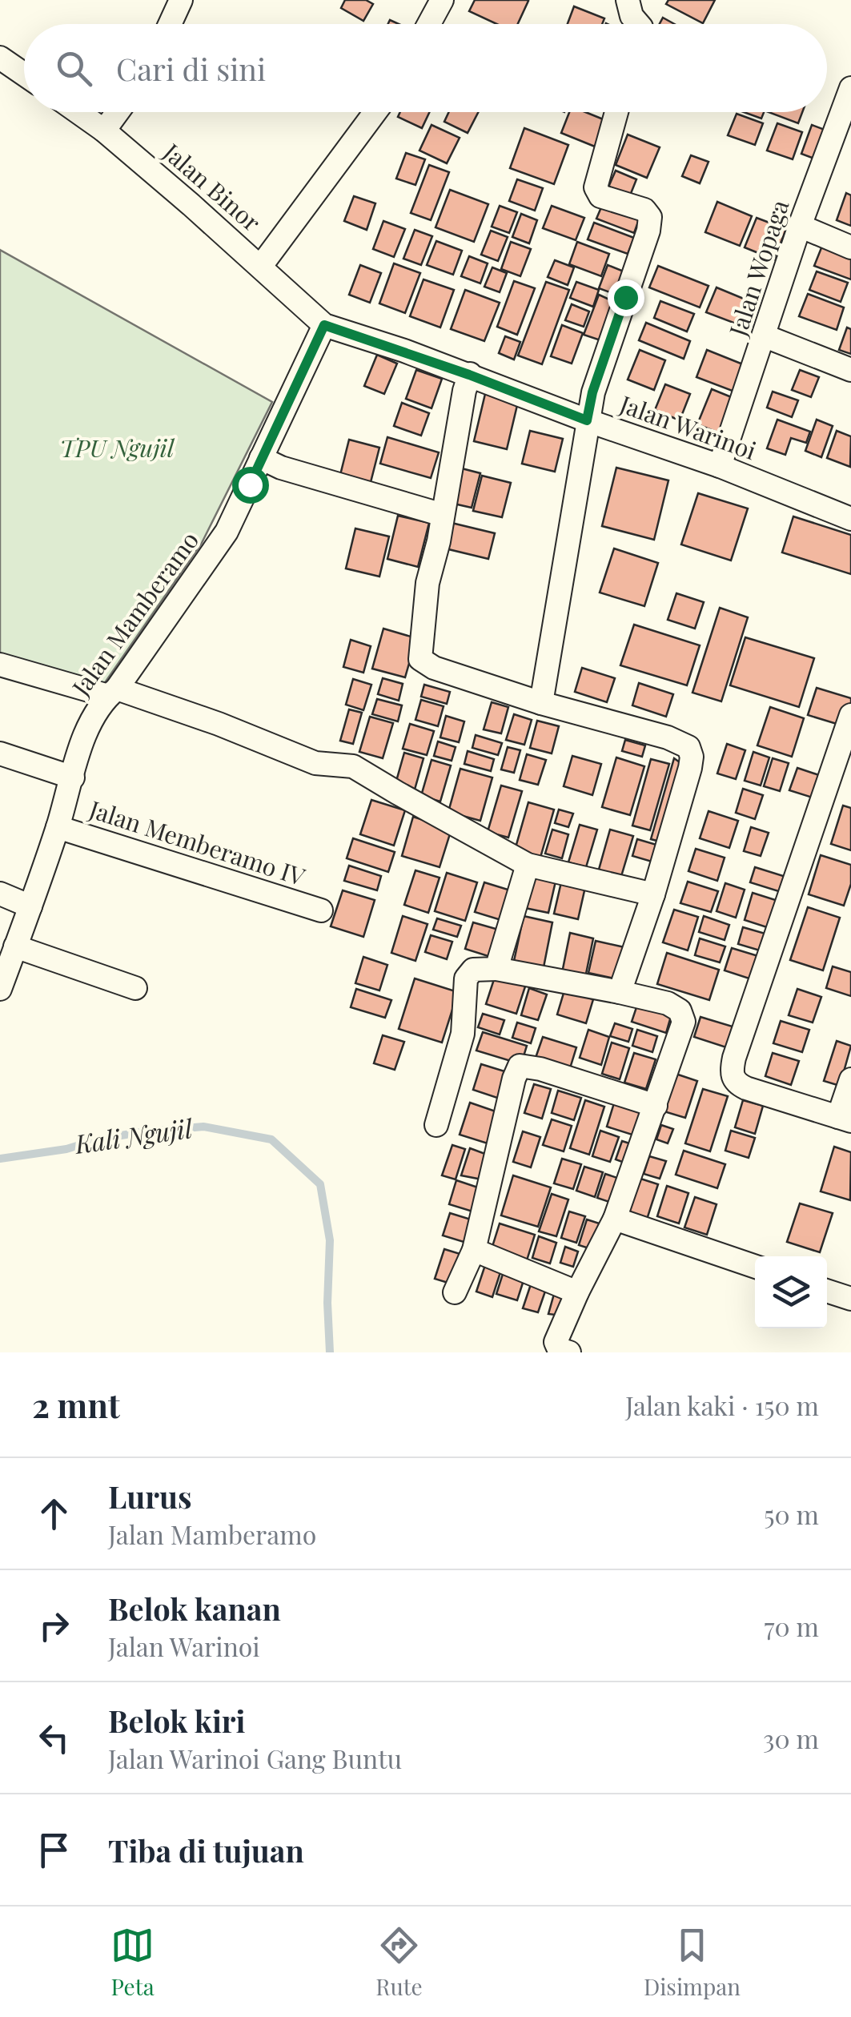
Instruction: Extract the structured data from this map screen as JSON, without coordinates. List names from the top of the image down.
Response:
{
  "streets": {
    "street": [
      "Jalan Binor",
      "Jalan Wopaga",
      "Jalan Warinoi",
      "Jalan Mamberamo",
      "Jalan Memberamo IV"
    ]
  },
  "crossings": [
    ["Jalan Binor", "Jalan Warinoi"],
    ["Jalan Binor", "Jalan Mamberamo"],
    ["Jalan Wopaga", "Jalan Warinoi"],
    ["Jalan Warinoi", "Jalan Mamberamo"],
    ["Jalan Mamberamo", "Jalan Memberamo IV"]
  ],
  "water": ["Kali Ngujil"],
  "parks": ["TPU Ngujil"],
  "page": {
    "search": "Cari di sini",
    "heading": ["2 mnt", "Jalan kaki · 150 m"],
    "list": [
      ["Lurus", "Jalan Mamberamo", "50 m"],
      ["Belok kanan", "Jalan Warinoi", "70 m"],
      ["Belok kiri", "Jalan Warinoi Gang Buntu", "30 m"],
      "Tiba di tujuan"
    ],
    "nav": ["Peta", "Rute", "Disimpan"]
  }
}
